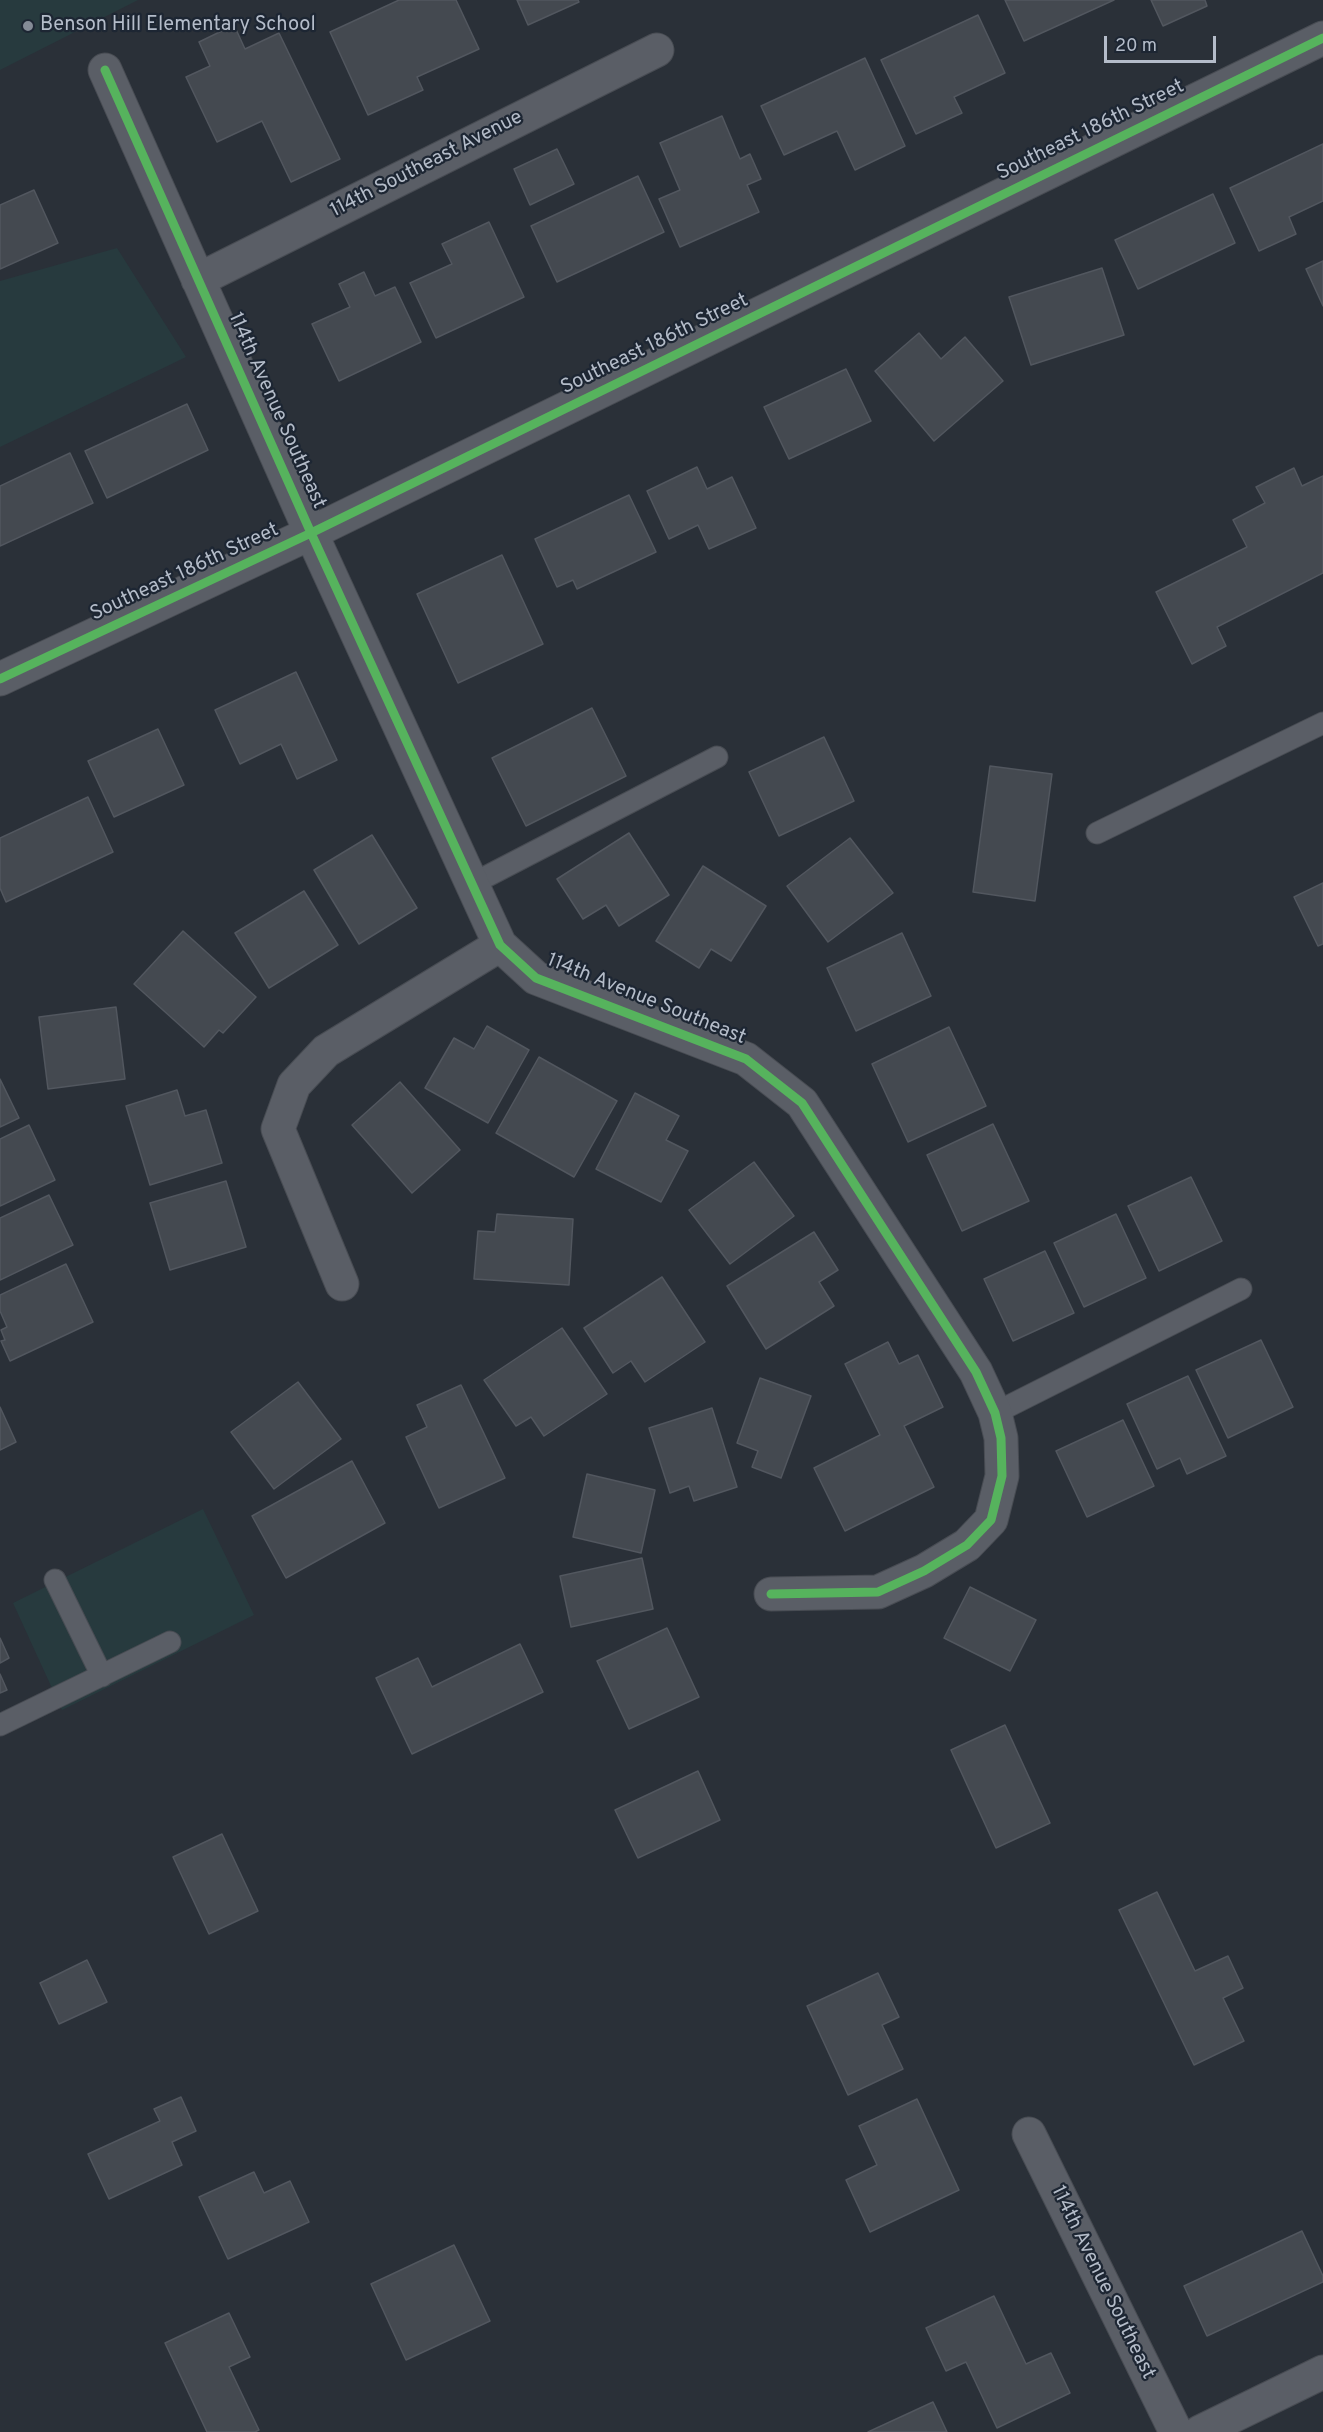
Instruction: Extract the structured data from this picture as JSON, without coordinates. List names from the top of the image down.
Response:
{
  "streets": {
    "street": ["Southeast 186th Street", "114th Southeast Avenue", "114th Avenue Southeast"]
  },
  "crossings": [
    ["Southeast 186th Street", "114th Avenue Southeast"],
    ["114th Southeast Avenue", "114th Avenue Southeast"]
  ],
  "places": ["Benson Hill Elementary School"],
  "scale_bar": "20 m"
}
